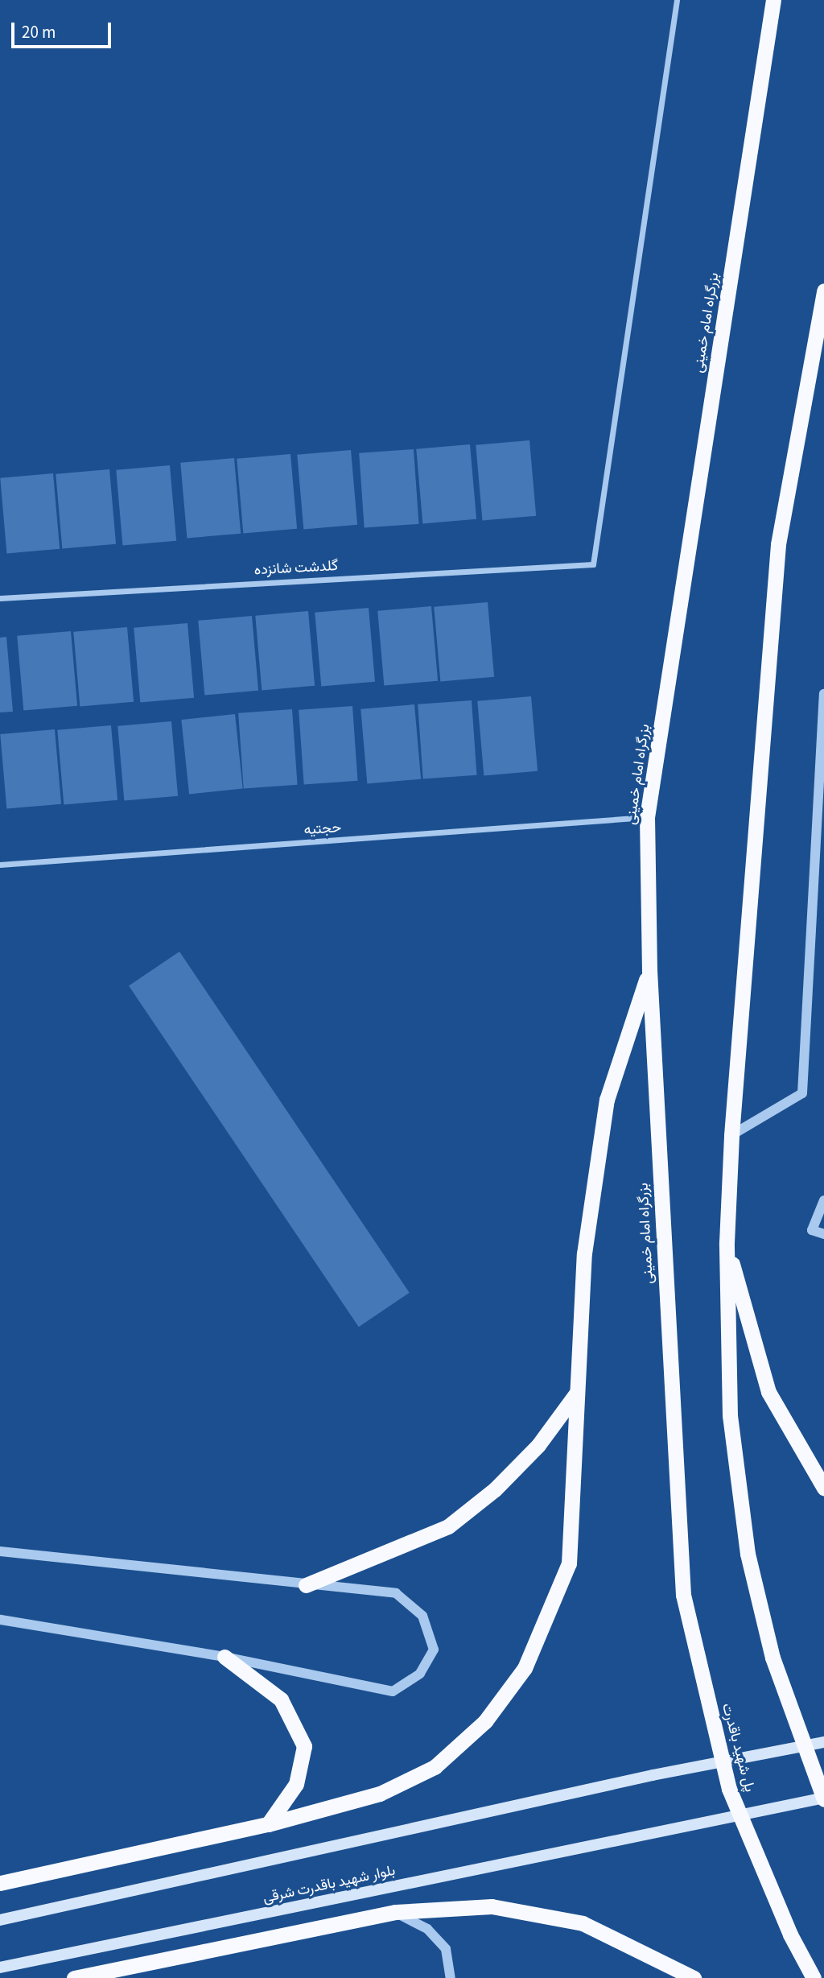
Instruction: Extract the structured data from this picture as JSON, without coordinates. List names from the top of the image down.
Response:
{
  "streets": {
    "highway": ["بزرگراه امام خمینی", "پل شهید باقدرت"],
    "main road": ["بلوار شهید باقدرت شرقی"],
    "street": ["گلدشت شانزده", "حجتیه"]
  },
  "crossings": [
    ["بزرگراه امام خمینی", "حجتیه"],
    ["بزرگراه امام خمینی", "پل شهید باقدرت"]
  ],
  "scale_bar": "20 m"
}
